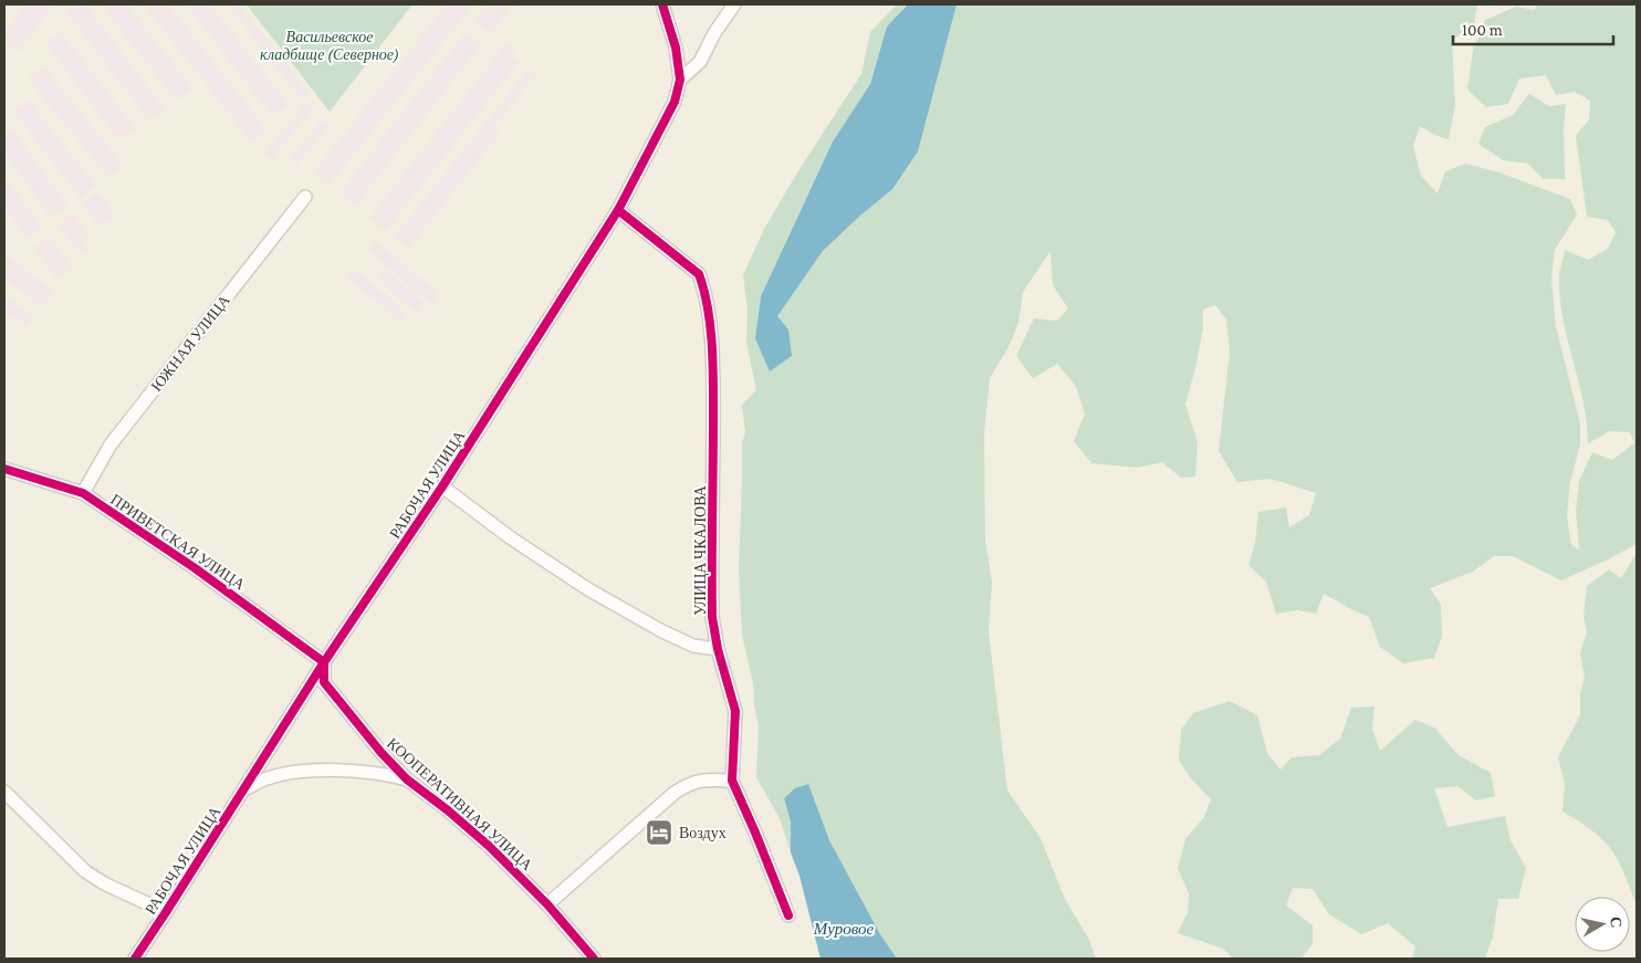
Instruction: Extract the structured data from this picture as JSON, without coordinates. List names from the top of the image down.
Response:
{
  "streets": {
    "street": [
      "ЮЖНАЯ УЛИЦА",
      "РАБОЧАЯ УЛИЦА",
      "ПРИВЕТСКАЯ УЛИЦА",
      "УЛИЦА ЧКАЛОВА",
      "КООПЕРАТИВНАЯ УЛИЦА"
    ]
  },
  "crossings": [
    ["ЮЖНАЯ УЛИЦА", "ПРИВЕТСКАЯ УЛИЦА"],
    ["РАБОЧАЯ УЛИЦА", "ПРИВЕТСКАЯ УЛИЦА"],
    ["РАБОЧАЯ УЛИЦА", "УЛИЦА ЧКАЛОВА"],
    ["РАБОЧАЯ УЛИЦА", "КООПЕРАТИВНАЯ УЛИЦА"],
    ["ПРИВЕТСКАЯ УЛИЦА", "КООПЕРАТИВНАЯ УЛИЦА"]
  ],
  "water": ["Муровое"],
  "parks": ["Васильевское кладбище (Северное)"],
  "places": {
    "hotel": ["Воздух"]
  },
  "scale_bar": "100 m",
  "north": "right"
}
